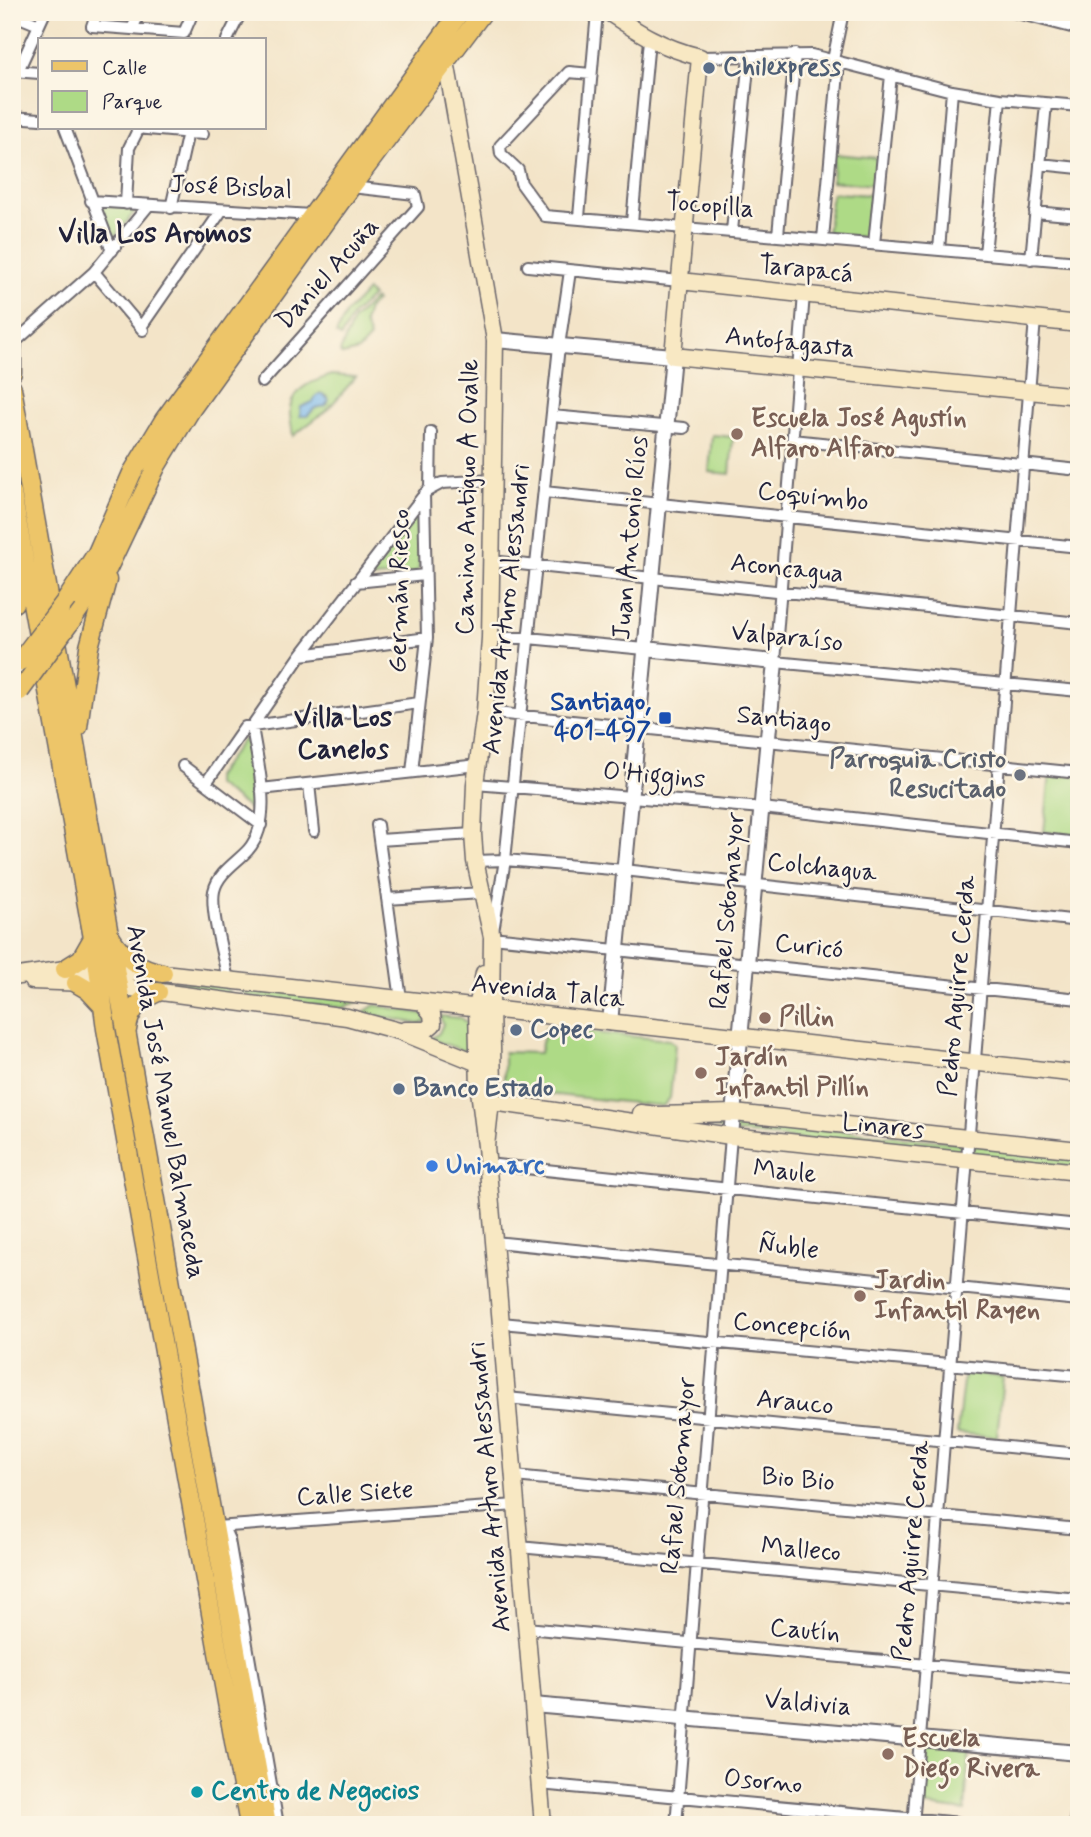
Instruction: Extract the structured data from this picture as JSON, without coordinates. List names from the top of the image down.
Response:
{
  "streets": {
    "main road": [
      "Tarapacá",
      "Antofagasta",
      "Camino Antiguo A Ovalle",
      "Juan Antonio Ríos",
      "Avenida Arturo Alessandri",
      "Avenida Talca",
      "Avenida José Manuel Balmaceda",
      "Linares"
    ],
    "street": [
      "José Bisbal",
      "Tocopilla",
      "Daniel Acuña",
      "Coquimbo",
      "Aconcagua",
      "Germán Riesco",
      "Valparaíso",
      "Santiago",
      "O'Higgins",
      "Colchagua",
      "Rafael Sotomayor",
      "Curicó",
      "Pedro Aguirre Cerda",
      "Maule",
      "Ñuble",
      "Concepción",
      "Arauco",
      "Bio Bio",
      "Calle Siete",
      "Malleco",
      "Cautín",
      "Valdivia",
      "Osorno"
    ]
  },
  "crossings": [
    ["Tocopilla", "Juan Antonio Ríos"],
    ["Tarapacá", "Juan Antonio Ríos"],
    ["Tarapacá", "Avenida Arturo Alessandri"],
    ["Tarapacá", "Rafael Sotomayor"],
    ["Tarapacá", "Pedro Aguirre Cerda"],
    ["Antofagasta", "Camino Antiguo A Ovalle"],
    ["Antofagasta", "Juan Antonio Ríos"],
    ["Antofagasta", "Avenida Arturo Alessandri"],
    ["Antofagasta", "Rafael Sotomayor"],
    ["Antofagasta", "Pedro Aguirre Cerda"],
    ["Camino Antiguo A Ovalle", "Aconcagua"],
    ["Camino Antiguo A Ovalle", "Avenida Arturo Alessandri"],
    ["Camino Antiguo A Ovalle", "Valparaíso"],
    ["Camino Antiguo A Ovalle", "Santiago"],
    ["Camino Antiguo A Ovalle", "O'Higgins"],
    ["Camino Antiguo A Ovalle", "Colchagua"],
    ["Camino Antiguo A Ovalle", "Curicó"],
    ["Coquimbo", "Juan Antonio Ríos"],
    ["Coquimbo", "Avenida Arturo Alessandri"],
    ["Coquimbo", "Rafael Sotomayor"],
    ["Coquimbo", "Pedro Aguirre Cerda"],
    ["Juan Antonio Ríos", "Aconcagua"],
    ["Juan Antonio Ríos", "Valparaíso"],
    ["Juan Antonio Ríos", "Santiago"],
    ["Juan Antonio Ríos", "O'Higgins"],
    ["Juan Antonio Ríos", "Colchagua"],
    ["Juan Antonio Ríos", "Curicó"],
    ["Juan Antonio Ríos", "Avenida Talca"],
    ["Aconcagua", "Avenida Arturo Alessandri"],
    ["Aconcagua", "Rafael Sotomayor"],
    ["Aconcagua", "Pedro Aguirre Cerda"],
    ["Avenida Arturo Alessandri", "Valparaíso"],
    ["Avenida Arturo Alessandri", "Santiago"],
    ["Avenida Arturo Alessandri", "O'Higgins"],
    ["Avenida Arturo Alessandri", "Colchagua"],
    ["Avenida Arturo Alessandri", "Curicó"],
    ["Avenida Arturo Alessandri", "Avenida Talca"],
    ["Avenida Arturo Alessandri", "Linares"],
    ["Avenida Arturo Alessandri", "Maule"],
    ["Avenida Arturo Alessandri", "Ñuble"],
    ["Avenida Arturo Alessandri", "Concepción"],
    ["Avenida Arturo Alessandri", "Arauco"],
    ["Avenida Arturo Alessandri", "Bio Bio"],
    ["Avenida Arturo Alessandri", "Calle Siete"],
    ["Avenida Arturo Alessandri", "Malleco"],
    ["Avenida Arturo Alessandri", "Cautín"],
    ["Avenida Arturo Alessandri", "Valdivia"],
    ["Avenida Arturo Alessandri", "Osorno"],
    ["Valparaíso", "Rafael Sotomayor"],
    ["Valparaíso", "Pedro Aguirre Cerda"],
    ["Santiago", "Rafael Sotomayor"],
    ["Santiago", "Pedro Aguirre Cerda"],
    ["O'Higgins", "Rafael Sotomayor"],
    ["O'Higgins", "Pedro Aguirre Cerda"],
    ["Colchagua", "Rafael Sotomayor"],
    ["Colchagua", "Pedro Aguirre Cerda"],
    ["Rafael Sotomayor", "Curicó"],
    ["Rafael Sotomayor", "Avenida Talca"],
    ["Rafael Sotomayor", "Linares"],
    ["Rafael Sotomayor", "Maule"],
    ["Rafael Sotomayor", "Ñuble"],
    ["Rafael Sotomayor", "Concepción"],
    ["Rafael Sotomayor", "Arauco"],
    ["Rafael Sotomayor", "Bio Bio"],
    ["Rafael Sotomayor", "Malleco"],
    ["Rafael Sotomayor", "Cautín"],
    ["Rafael Sotomayor", "Valdivia"],
    ["Rafael Sotomayor", "Osorno"],
    ["Curicó", "Pedro Aguirre Cerda"],
    ["Pedro Aguirre Cerda", "Avenida Talca"],
    ["Pedro Aguirre Cerda", "Linares"],
    ["Pedro Aguirre Cerda", "Maule"],
    ["Pedro Aguirre Cerda", "Ñuble"],
    ["Pedro Aguirre Cerda", "Concepción"],
    ["Pedro Aguirre Cerda", "Arauco"],
    ["Pedro Aguirre Cerda", "Bio Bio"],
    ["Pedro Aguirre Cerda", "Malleco"],
    ["Pedro Aguirre Cerda", "Cautín"],
    ["Pedro Aguirre Cerda", "Valdivia"],
    ["Pedro Aguirre Cerda", "Osorno"],
    ["Avenida Talca", "Avenida José Manuel Balmaceda"],
    ["Avenida José Manuel Balmaceda", "Calle Siete"]
  ],
  "districts": ["Villa Los Aromos", "Villa Los Canelos"],
  "places": {
    "other": [
      "Chilexpress",
      "Escuela José Agustín Alfaro Alfaro",
      "Parroquia Cristo Resucitado",
      "Pillin",
      "Copec",
      "Jardín Infantil Pillín",
      "Banco Estado",
      "Unimarc",
      "Jardin Infantil Rayen",
      "Escuela Diego Rivera",
      "Centro de Negocios"
    ],
    "transit": ["Santiago, 401-497"]
  },
  "legend": ["Calle", "Parque"]
}
